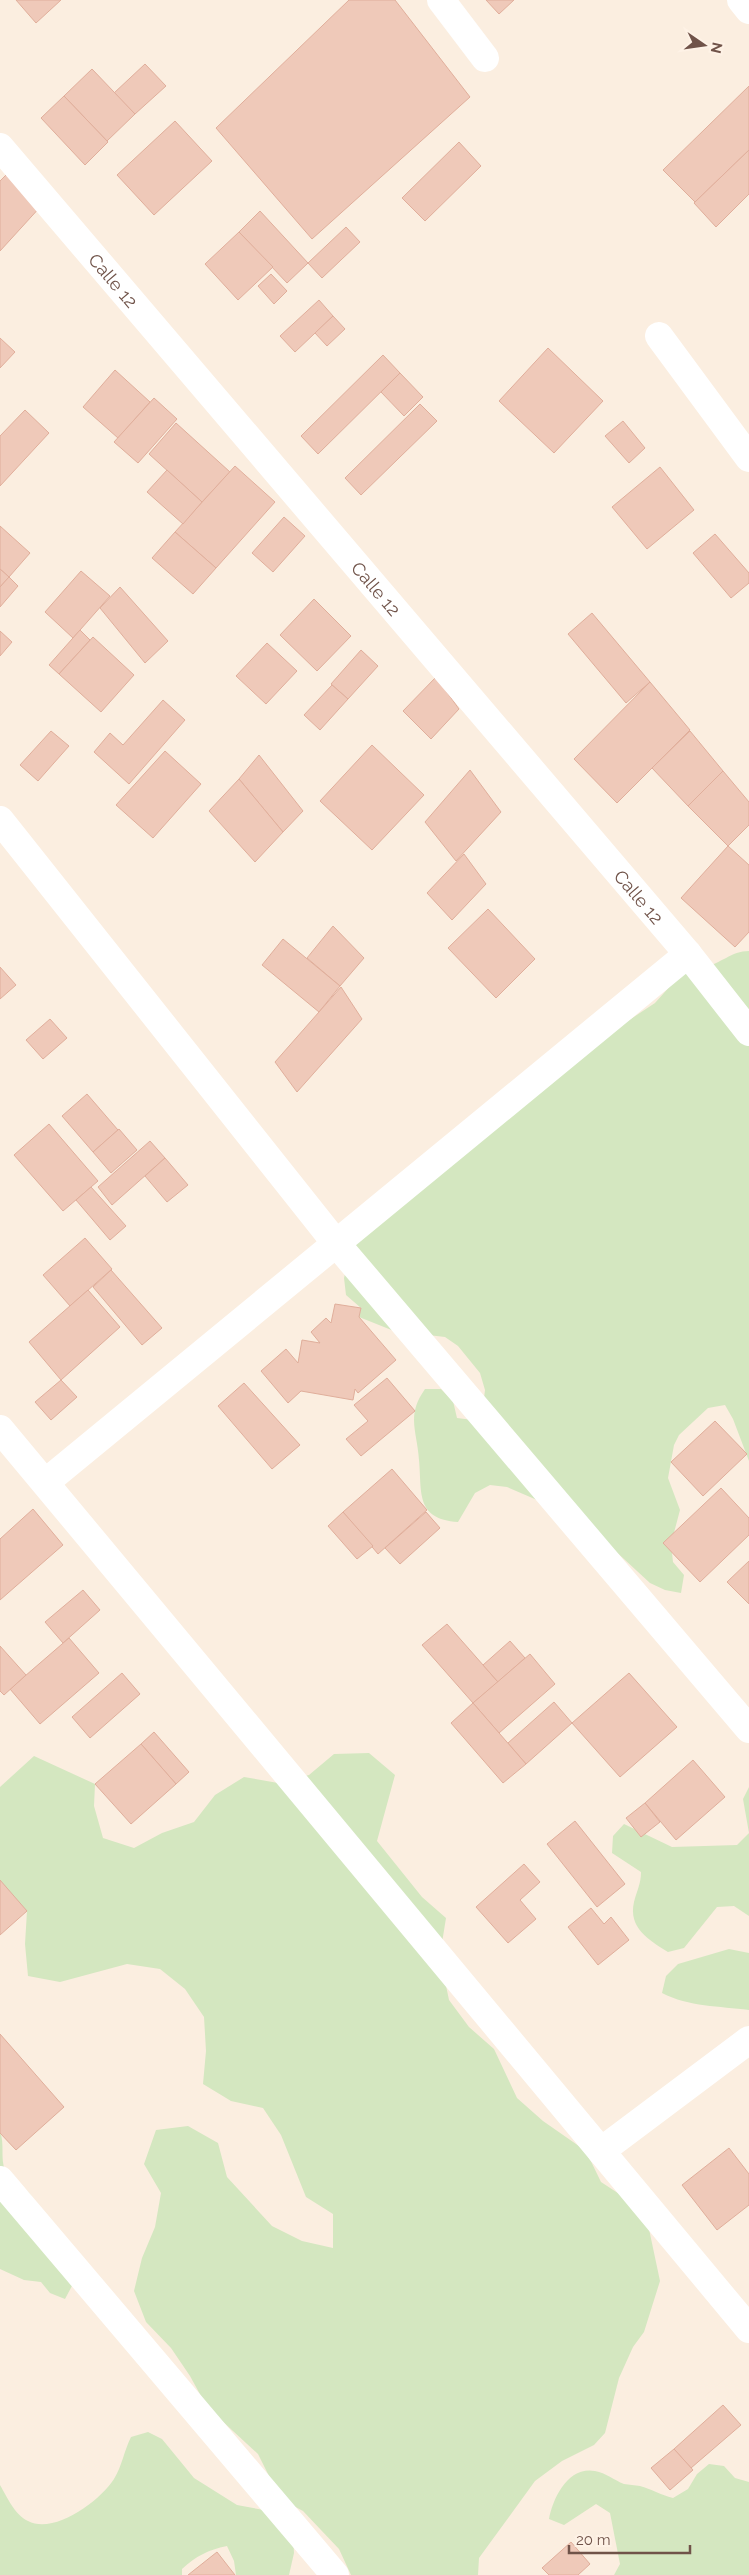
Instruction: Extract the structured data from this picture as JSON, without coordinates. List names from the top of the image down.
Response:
{
  "streets": {
    "street": ["Calle 12"]
  },
  "scale_bar": "20 m",
  "north": "right"
}
